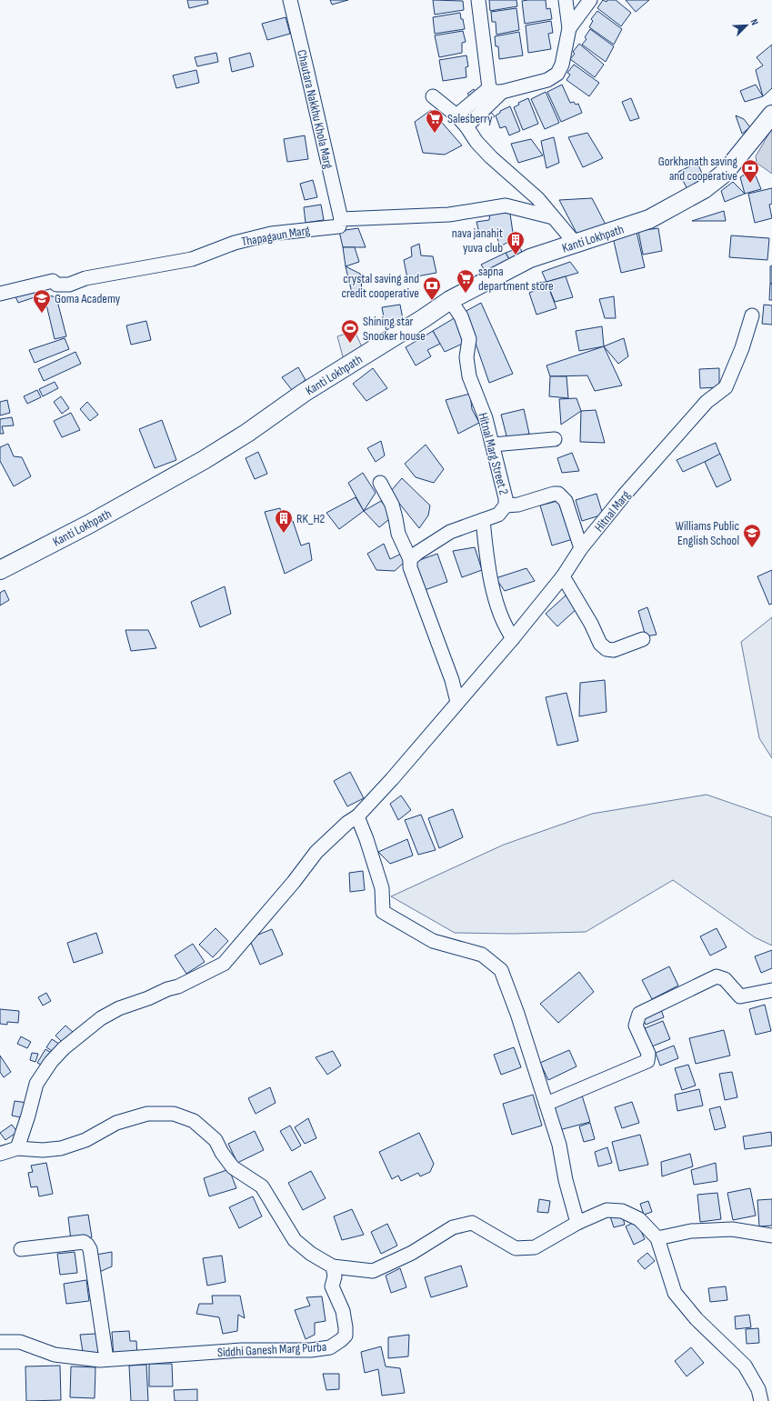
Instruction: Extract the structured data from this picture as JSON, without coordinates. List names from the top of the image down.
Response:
{
  "streets": {
    "main road": ["Kanti Lokhpath"],
    "street": [
      "Chautara Nakkhu Khola Marg",
      "Thapagaun Marg",
      "Hitnal Marg Street 2",
      "Hitnal Marg",
      "Siddhi Ganesh Marg Purba"
    ]
  },
  "crossings": [
    ["Chautara Nakkhu Khola Marg", "Thapagaun Marg"],
    ["Kanti Lokhpath", "Hitnal Marg Street 2"]
  ],
  "places": {
    "supermarket": ["Salesberry", "sapna department store"],
    "bank": ["Gorkhanath saving and cooperative", "crystal saving and credit cooperative"],
    "building": ["nava janahit yuva club", "RK_H2"],
    "school or university": ["Goma Academy", "Williams Public English School"],
    "sports": ["Shining star Snooker house"]
  },
  "north": "top right"
}
